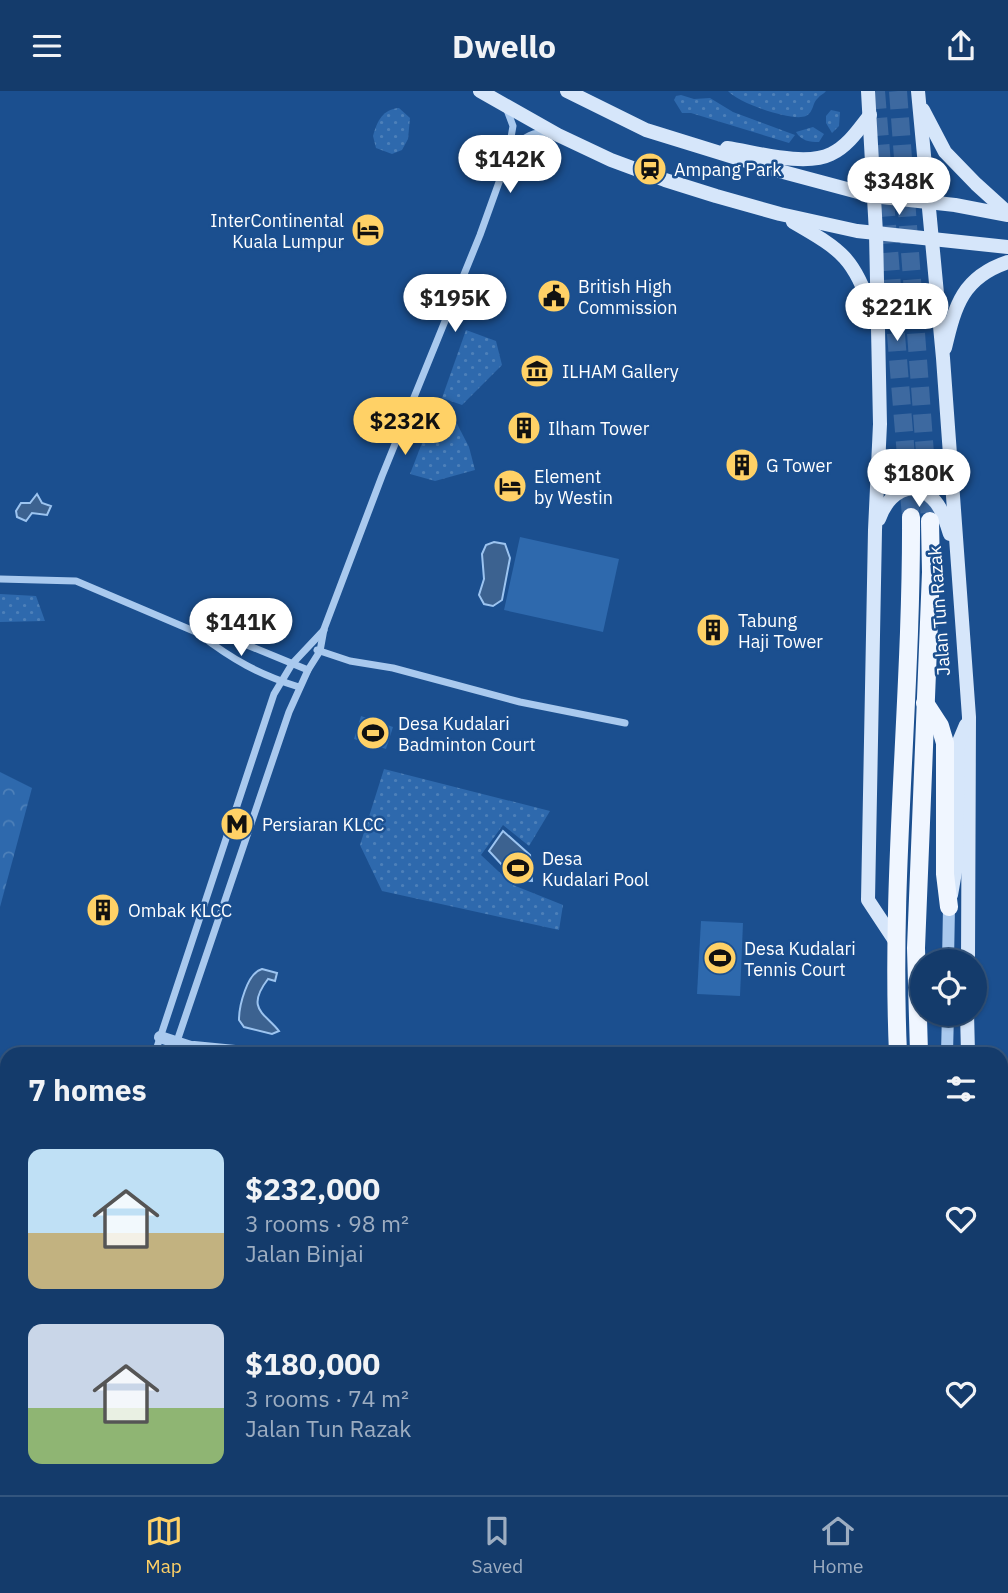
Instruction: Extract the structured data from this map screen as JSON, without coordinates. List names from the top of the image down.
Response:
{
  "streets": {
    "main road": ["Jalan Tun Razak"]
  },
  "places": {
    "station": ["Ampang Park"],
    "hotel": ["InterContinental Kuala Lumpur", "Element by Westin"],
    "public building": ["British High Commission"],
    "museum": ["ILHAM Gallery"],
    "building": [
      "Ilham Tower",
      "G Tower",
      "Tabung Haji Tower",
      "Ombak KLCC"
    ],
    "sports": ["Desa Kudalari Badminton Court", "Desa Kudalari Pool", "Desa Kudalari Tennis Court"],
    "metro station": ["Persiaran KLCC"]
  },
  "page": {
    "header": "Dwello",
    "price": [
      "$142K",
      "$348K",
      "$195K",
      "$221K",
      "$232K",
      "$180K",
      "$141K"
    ],
    "heading": "7 homes",
    "list": [
      {
        "name": "$232,000",
        "note": "3 rooms · 98 m² · Jalan Binjai"
      },
      {
        "name": "$180,000",
        "note": "3 rooms · 74 m² · Jalan Tun Razak"
      }
    ],
    "tabs": ["Map", "Saved", "Home"]
  }
}
